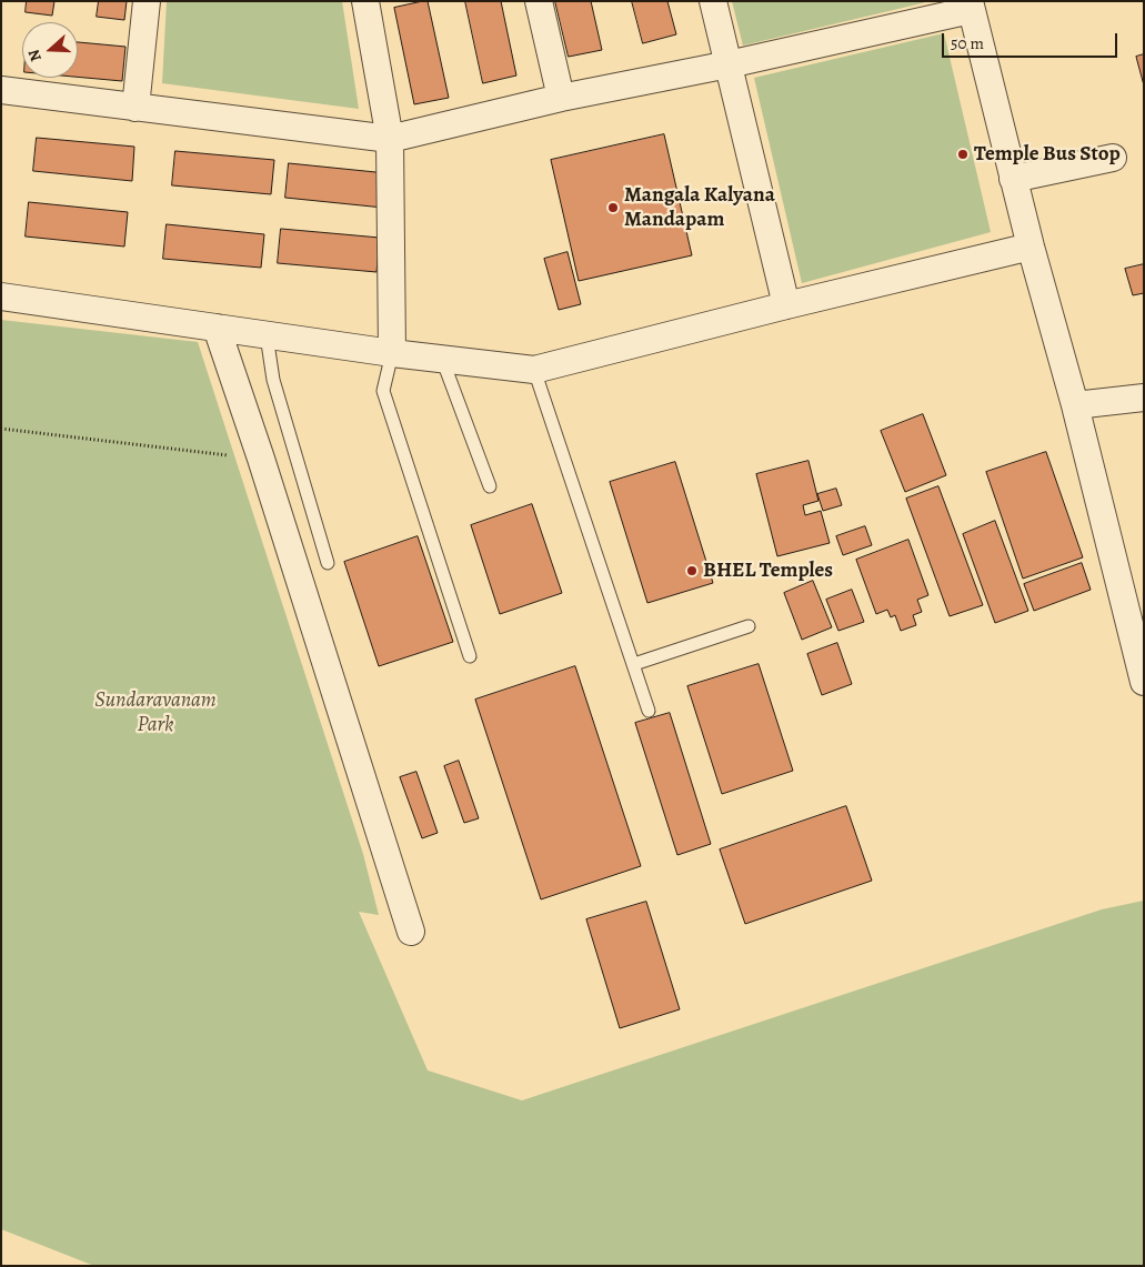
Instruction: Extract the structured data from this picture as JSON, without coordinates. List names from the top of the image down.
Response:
{
  "parks": ["Sundaravanam Park"],
  "places": ["Temple Bus Stop", "Mangala Kalyana Mandapam", "BHEL Temples"],
  "scale_bar": "50 m",
  "north": "left"
}
